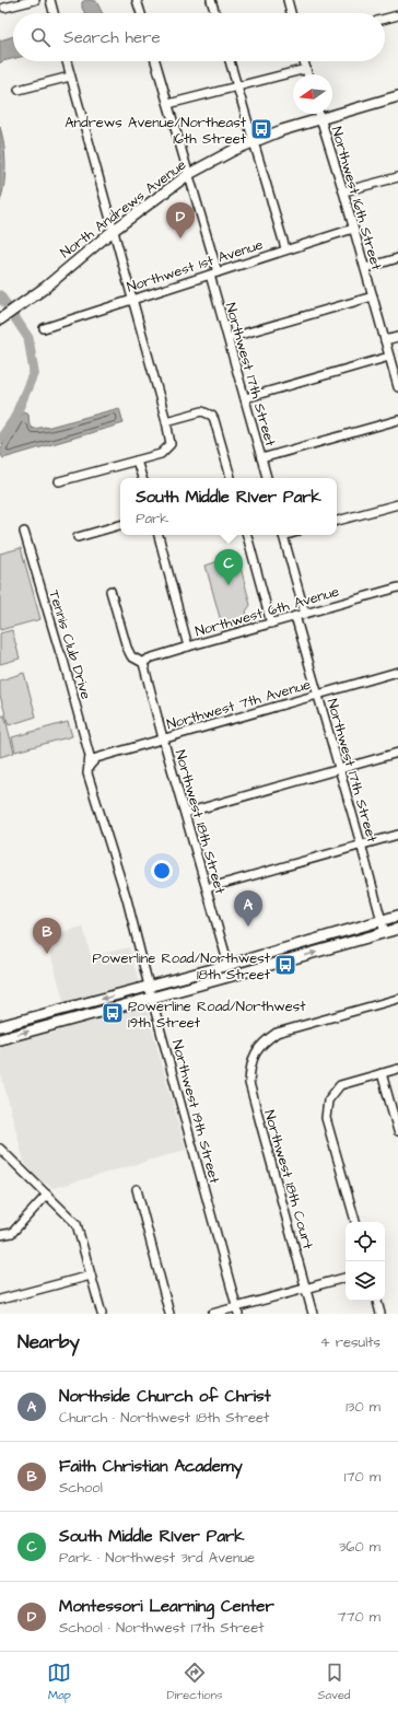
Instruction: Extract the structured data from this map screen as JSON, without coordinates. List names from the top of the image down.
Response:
{
  "streets": {
    "main road": ["North Andrews Avenue"],
    "street": [
      "Northwest 16th Street",
      "Northwest 1st Avenue",
      "Northwest 17th Street",
      "Northwest 6th Avenue",
      "Tennis Club Drive",
      "Northwest 7th Avenue",
      "Northwest 18th Street",
      "Northwest 19th Street",
      "Northwest 18th Court"
    ]
  },
  "crossings": [
    ["Northwest 16th Street", "North Andrews Avenue"],
    ["Northwest 16th Street", "Northwest 1st Avenue"],
    ["North Andrews Avenue", "Northwest 17th Street"],
    ["Northwest 1st Avenue", "Northwest 17th Street"],
    ["Northwest 17th Street", "Northwest 6th Avenue"],
    ["Northwest 17th Street", "Northwest 7th Avenue"],
    ["Northwest 6th Avenue", "Northwest 18th Street"],
    ["Tennis Club Drive", "Northwest 7th Avenue"],
    ["Tennis Club Drive", "Northwest 19th Street"],
    ["Northwest 7th Avenue", "Northwest 18th Street"],
    ["Northwest 7th Avenue", "Northwest 19th Street"]
  ],
  "places": {
    "bus stop": ["Andrews Avenue/Northeast 16th Street", "Powerline Road/Northwest 18th Street", "Powerline Road/Northwest 19th Street"]
  },
  "north": "left",
  "page": {
    "search": "Search here",
    "pins": [
      "D",
      "C",
      "A",
      "B"
    ],
    "popup": ["South Middle RIver Park", "Park"],
    "heading": ["Nearby", "4 results"],
    "list": [
      {
        "mark": "A",
        "name": "Northside Church of Christ",
        "note": "Church · Northwest 18th Street",
        "value": "130 m"
      },
      {
        "mark": "B",
        "name": "Faith Christian Academy",
        "note": "School",
        "value": "170 m"
      },
      {
        "mark": "C",
        "name": "South Middle RIver Park",
        "note": "Park · Northwest 3rd Avenue",
        "value": "360 m"
      },
      {
        "mark": "D",
        "name": "Montessori Learning Center",
        "note": "School · Northwest 17th Street",
        "value": "770 m"
      }
    ],
    "nav": ["Map", "Directions", "Saved"]
  }
}
